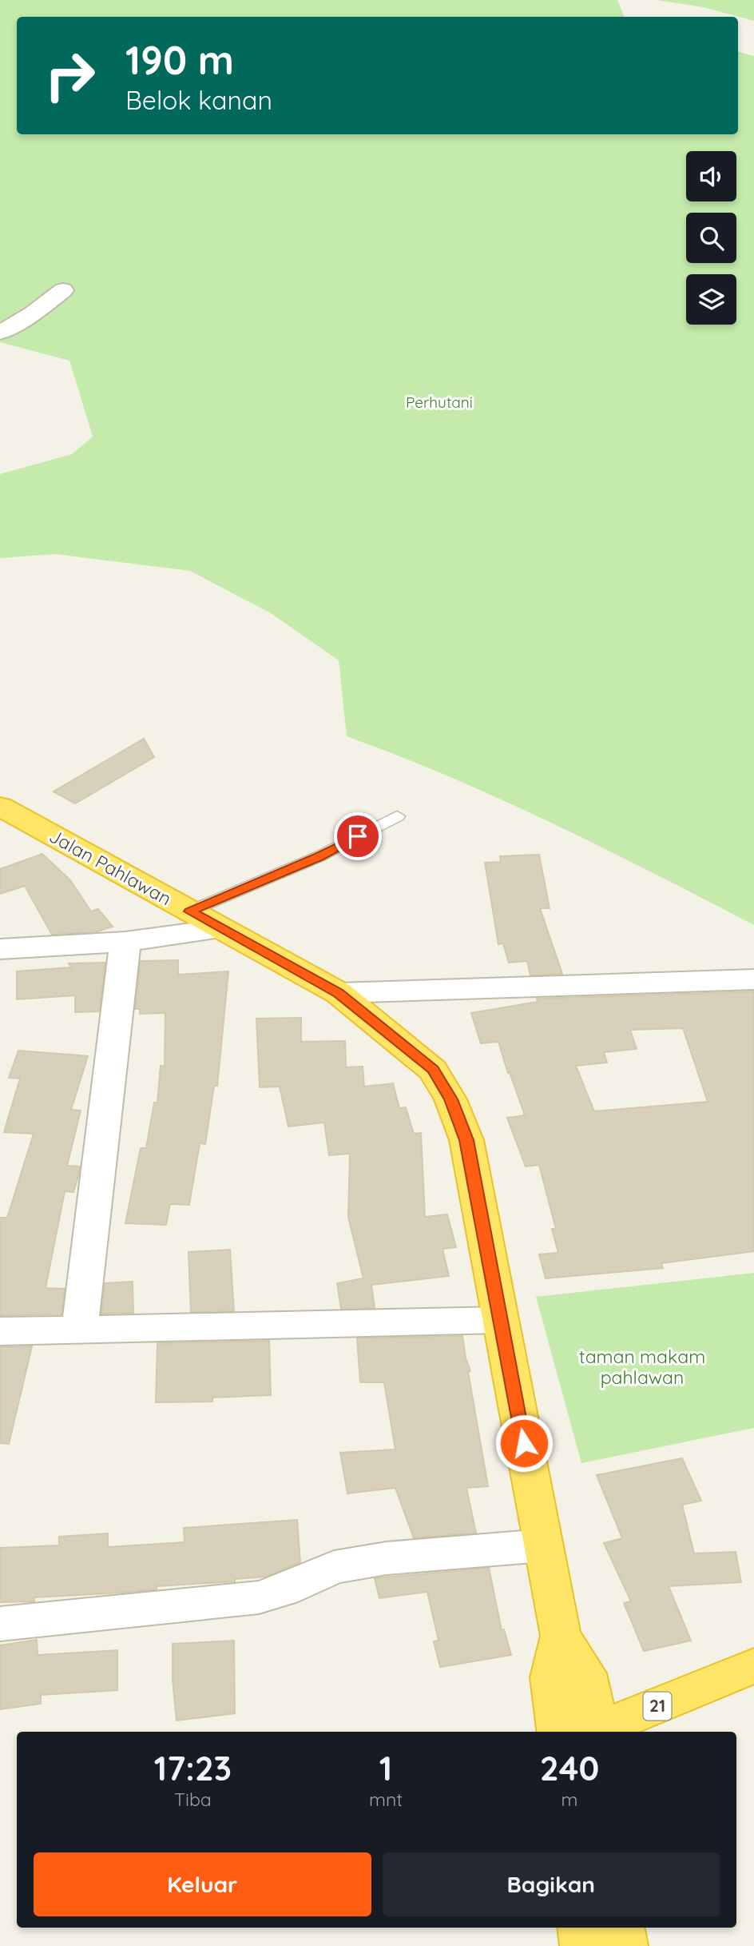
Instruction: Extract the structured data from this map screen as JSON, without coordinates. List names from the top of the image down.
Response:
{
  "streets": {
    "highway": ["Jalan Pahlawan", "21"]
  },
  "crossings": [
    ["Jalan Pahlawan", "21"]
  ],
  "parks": ["Perhutani", "taman makam pahlawan"],
  "page": {
    "turn": ["190 m", "Belok kanan"],
    "eta": [
      "17:23",
      "Tiba",
      "1",
      "mnt",
      "240",
      "m"
    ],
    "buttons": ["Keluar", "Bagikan"]
  }
}
